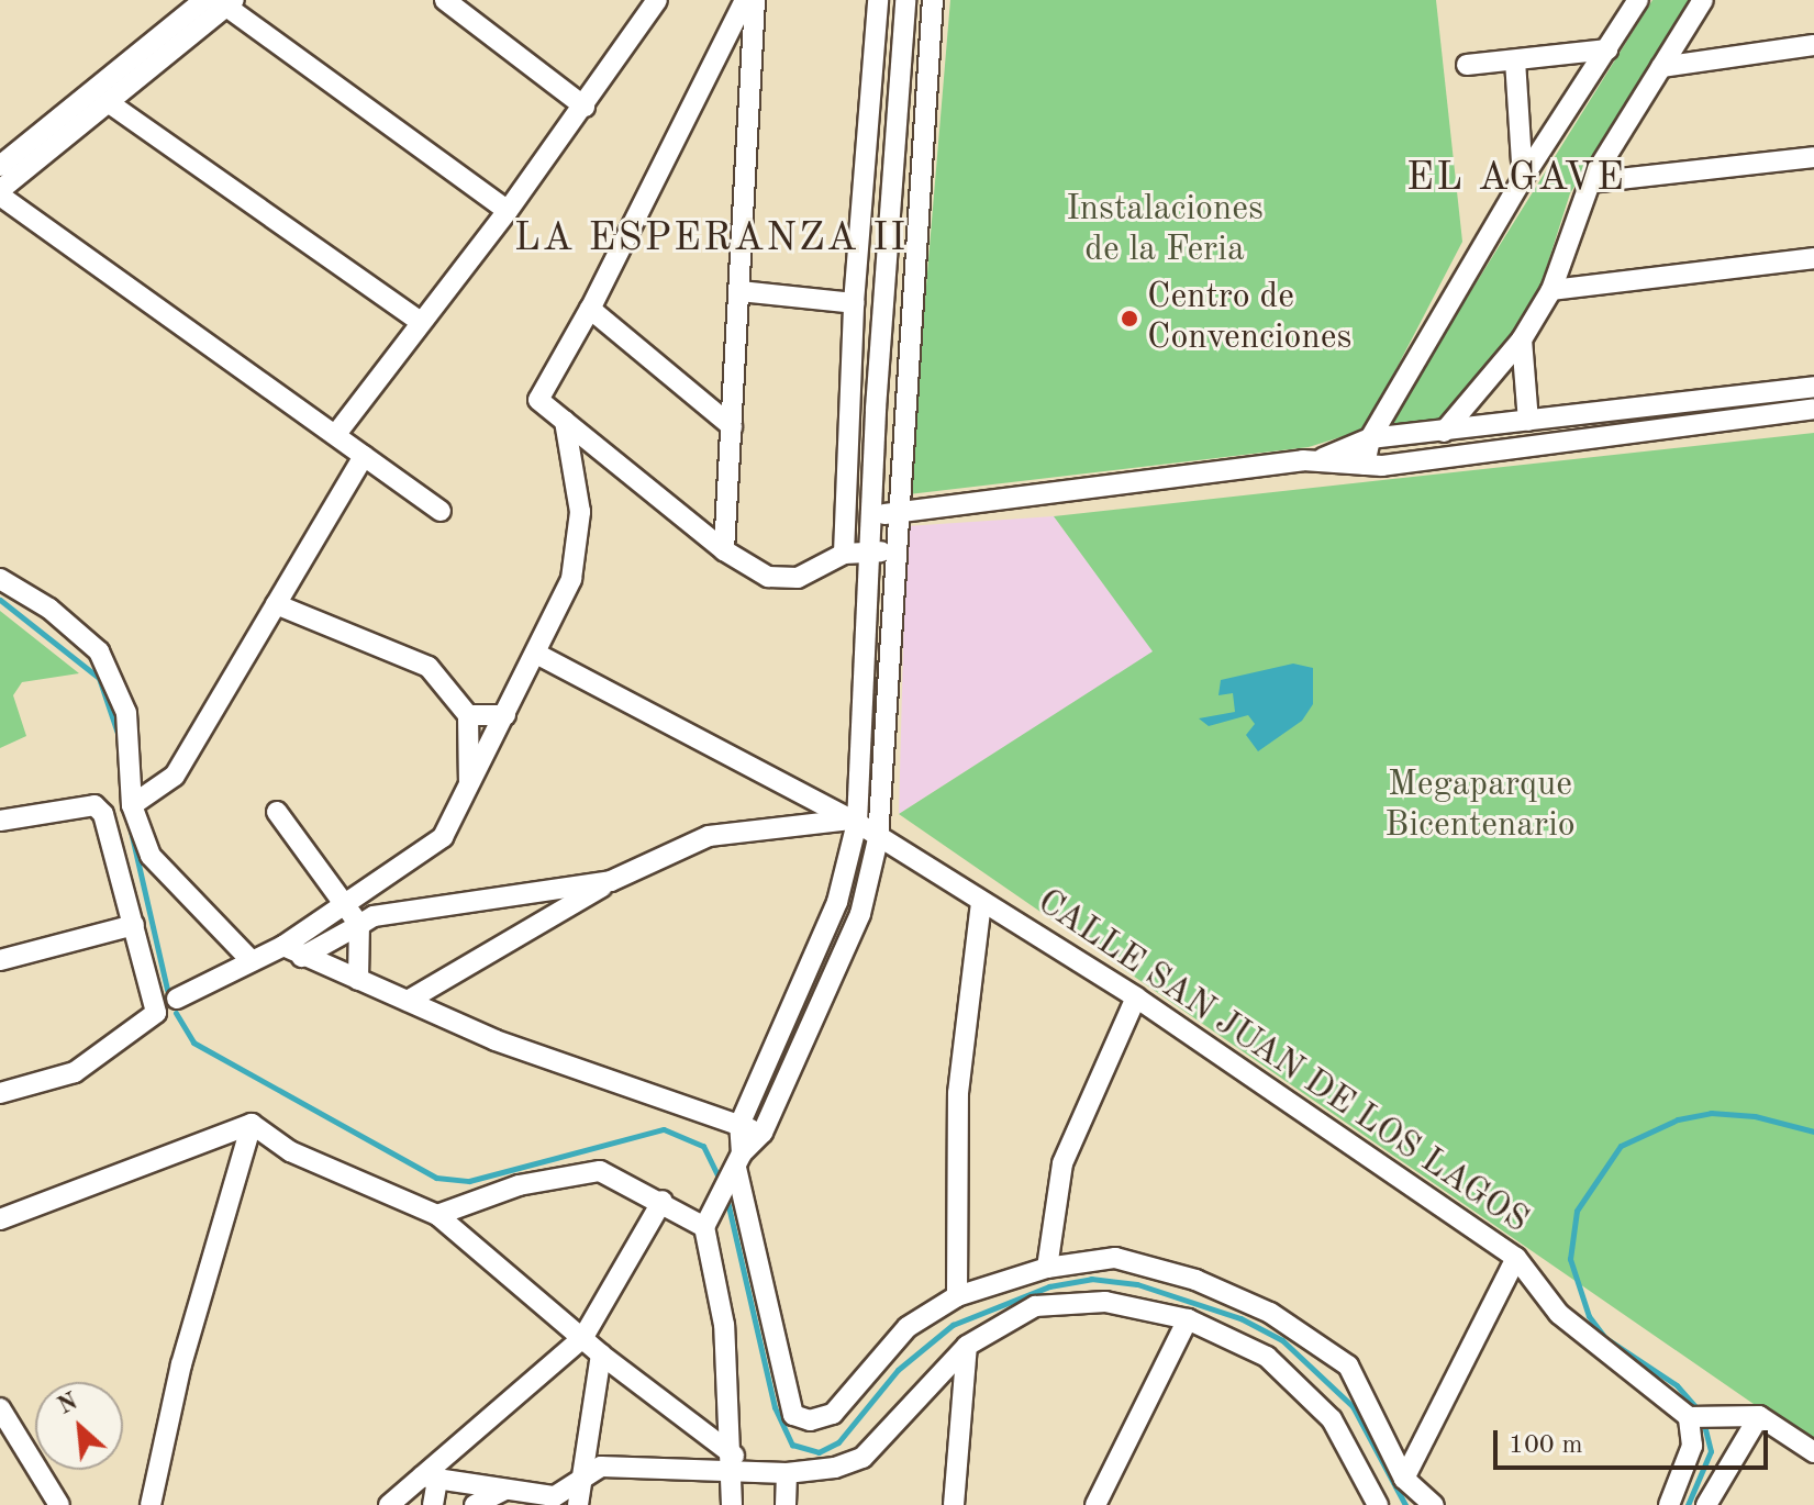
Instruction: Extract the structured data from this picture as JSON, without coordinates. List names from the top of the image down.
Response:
{
  "streets": {
    "street": ["CALLE SAN JUAN DE LOS LAGOS"]
  },
  "districts": ["EL AGAVE", "LA ESPERANZA II"],
  "parks": ["Instalaciones de la Feria", "Megaparque Bicentenario"],
  "places": ["Centro de Convenciones"],
  "scale_bar": "100 m",
  "north": "top left"
}
